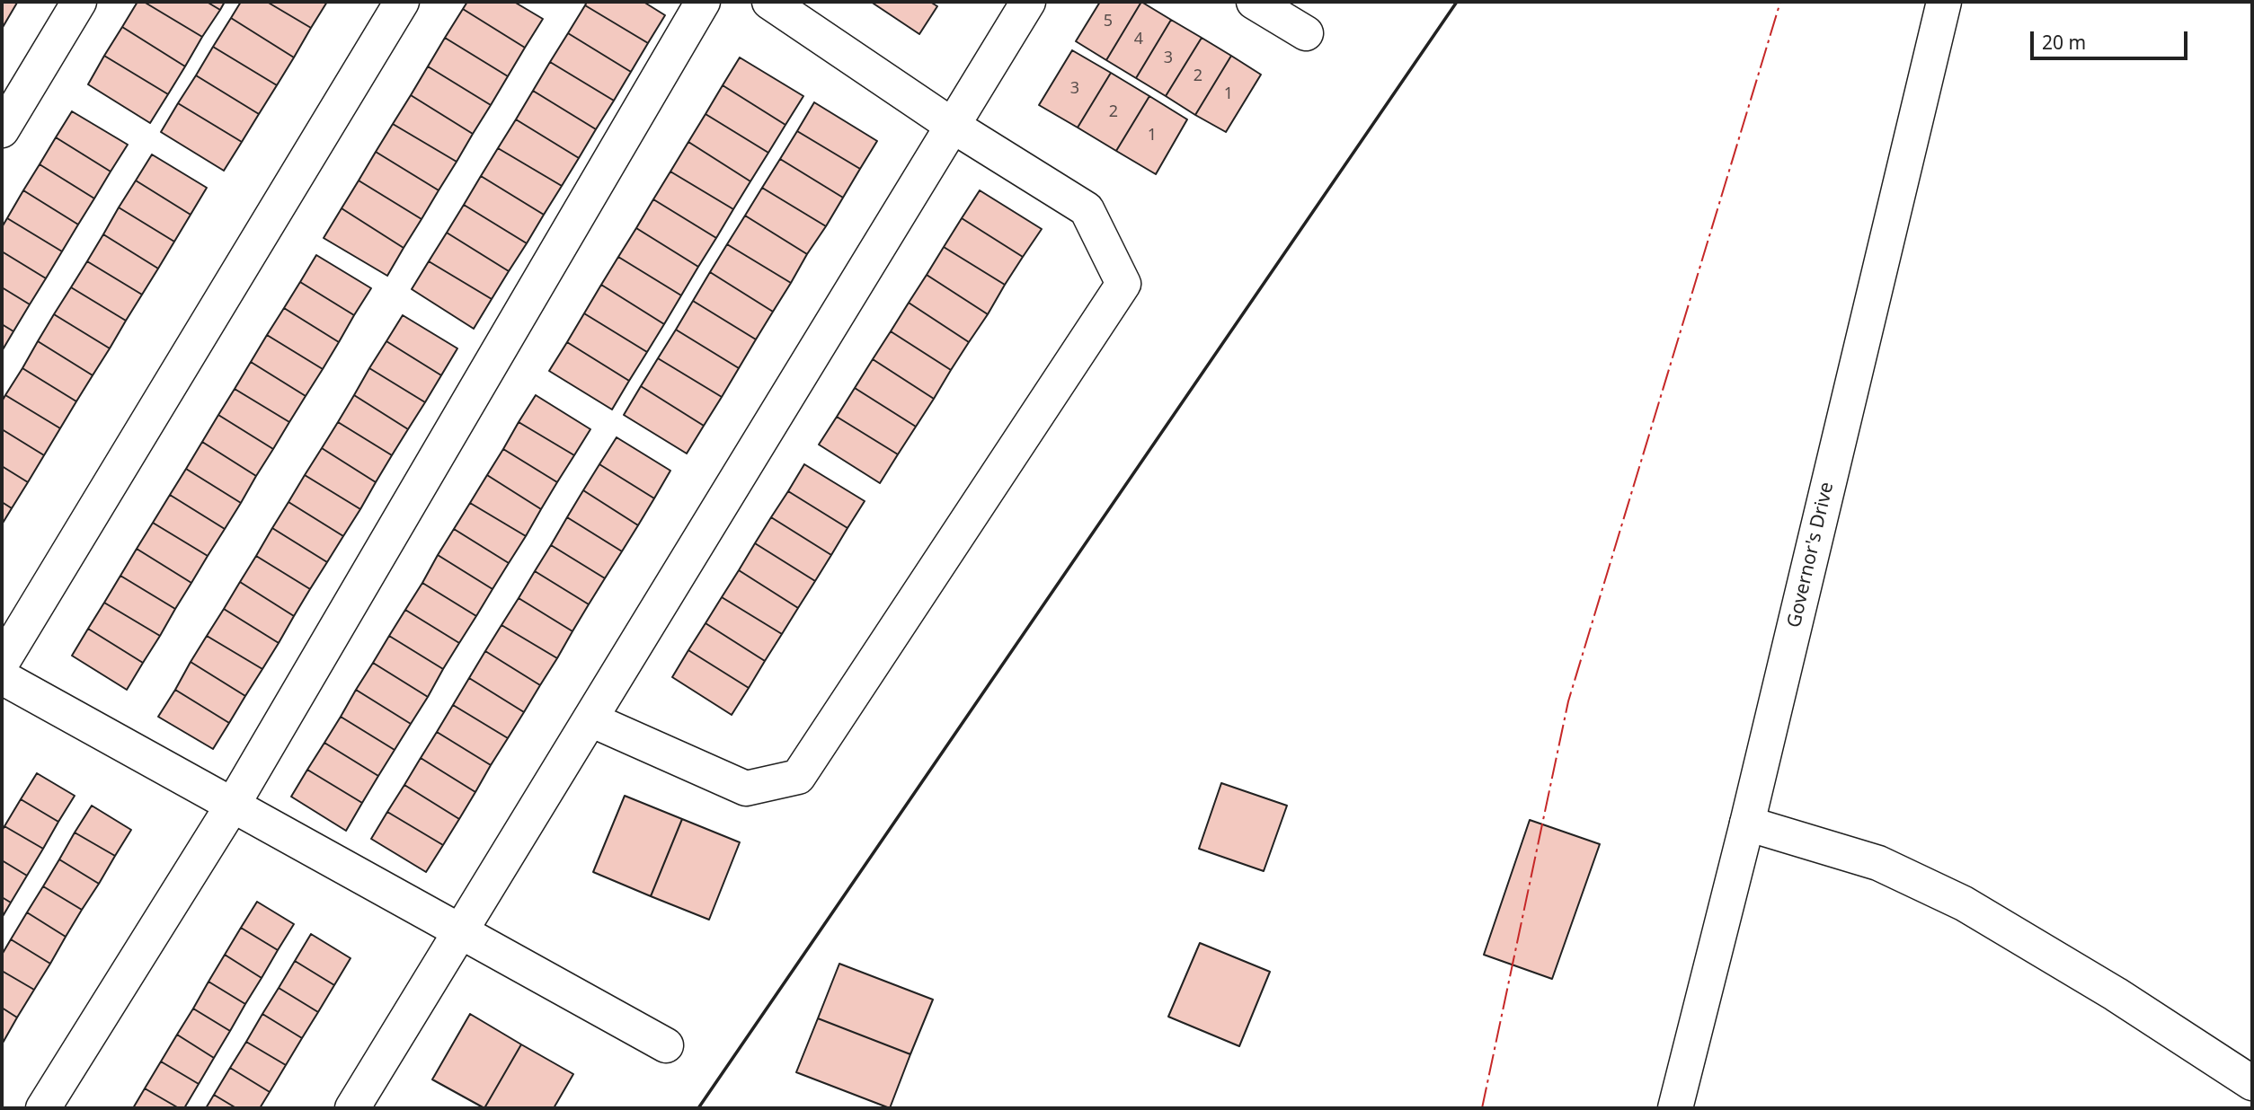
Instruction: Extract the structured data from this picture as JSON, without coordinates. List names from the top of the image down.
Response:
{
  "streets": {
    "street": ["Governor's Drive"]
  },
  "house_numbers": [
    "5",
    "4",
    "3",
    "2",
    "3",
    "1",
    "2",
    "1"
  ],
  "scale_bar": "20 m"
}
